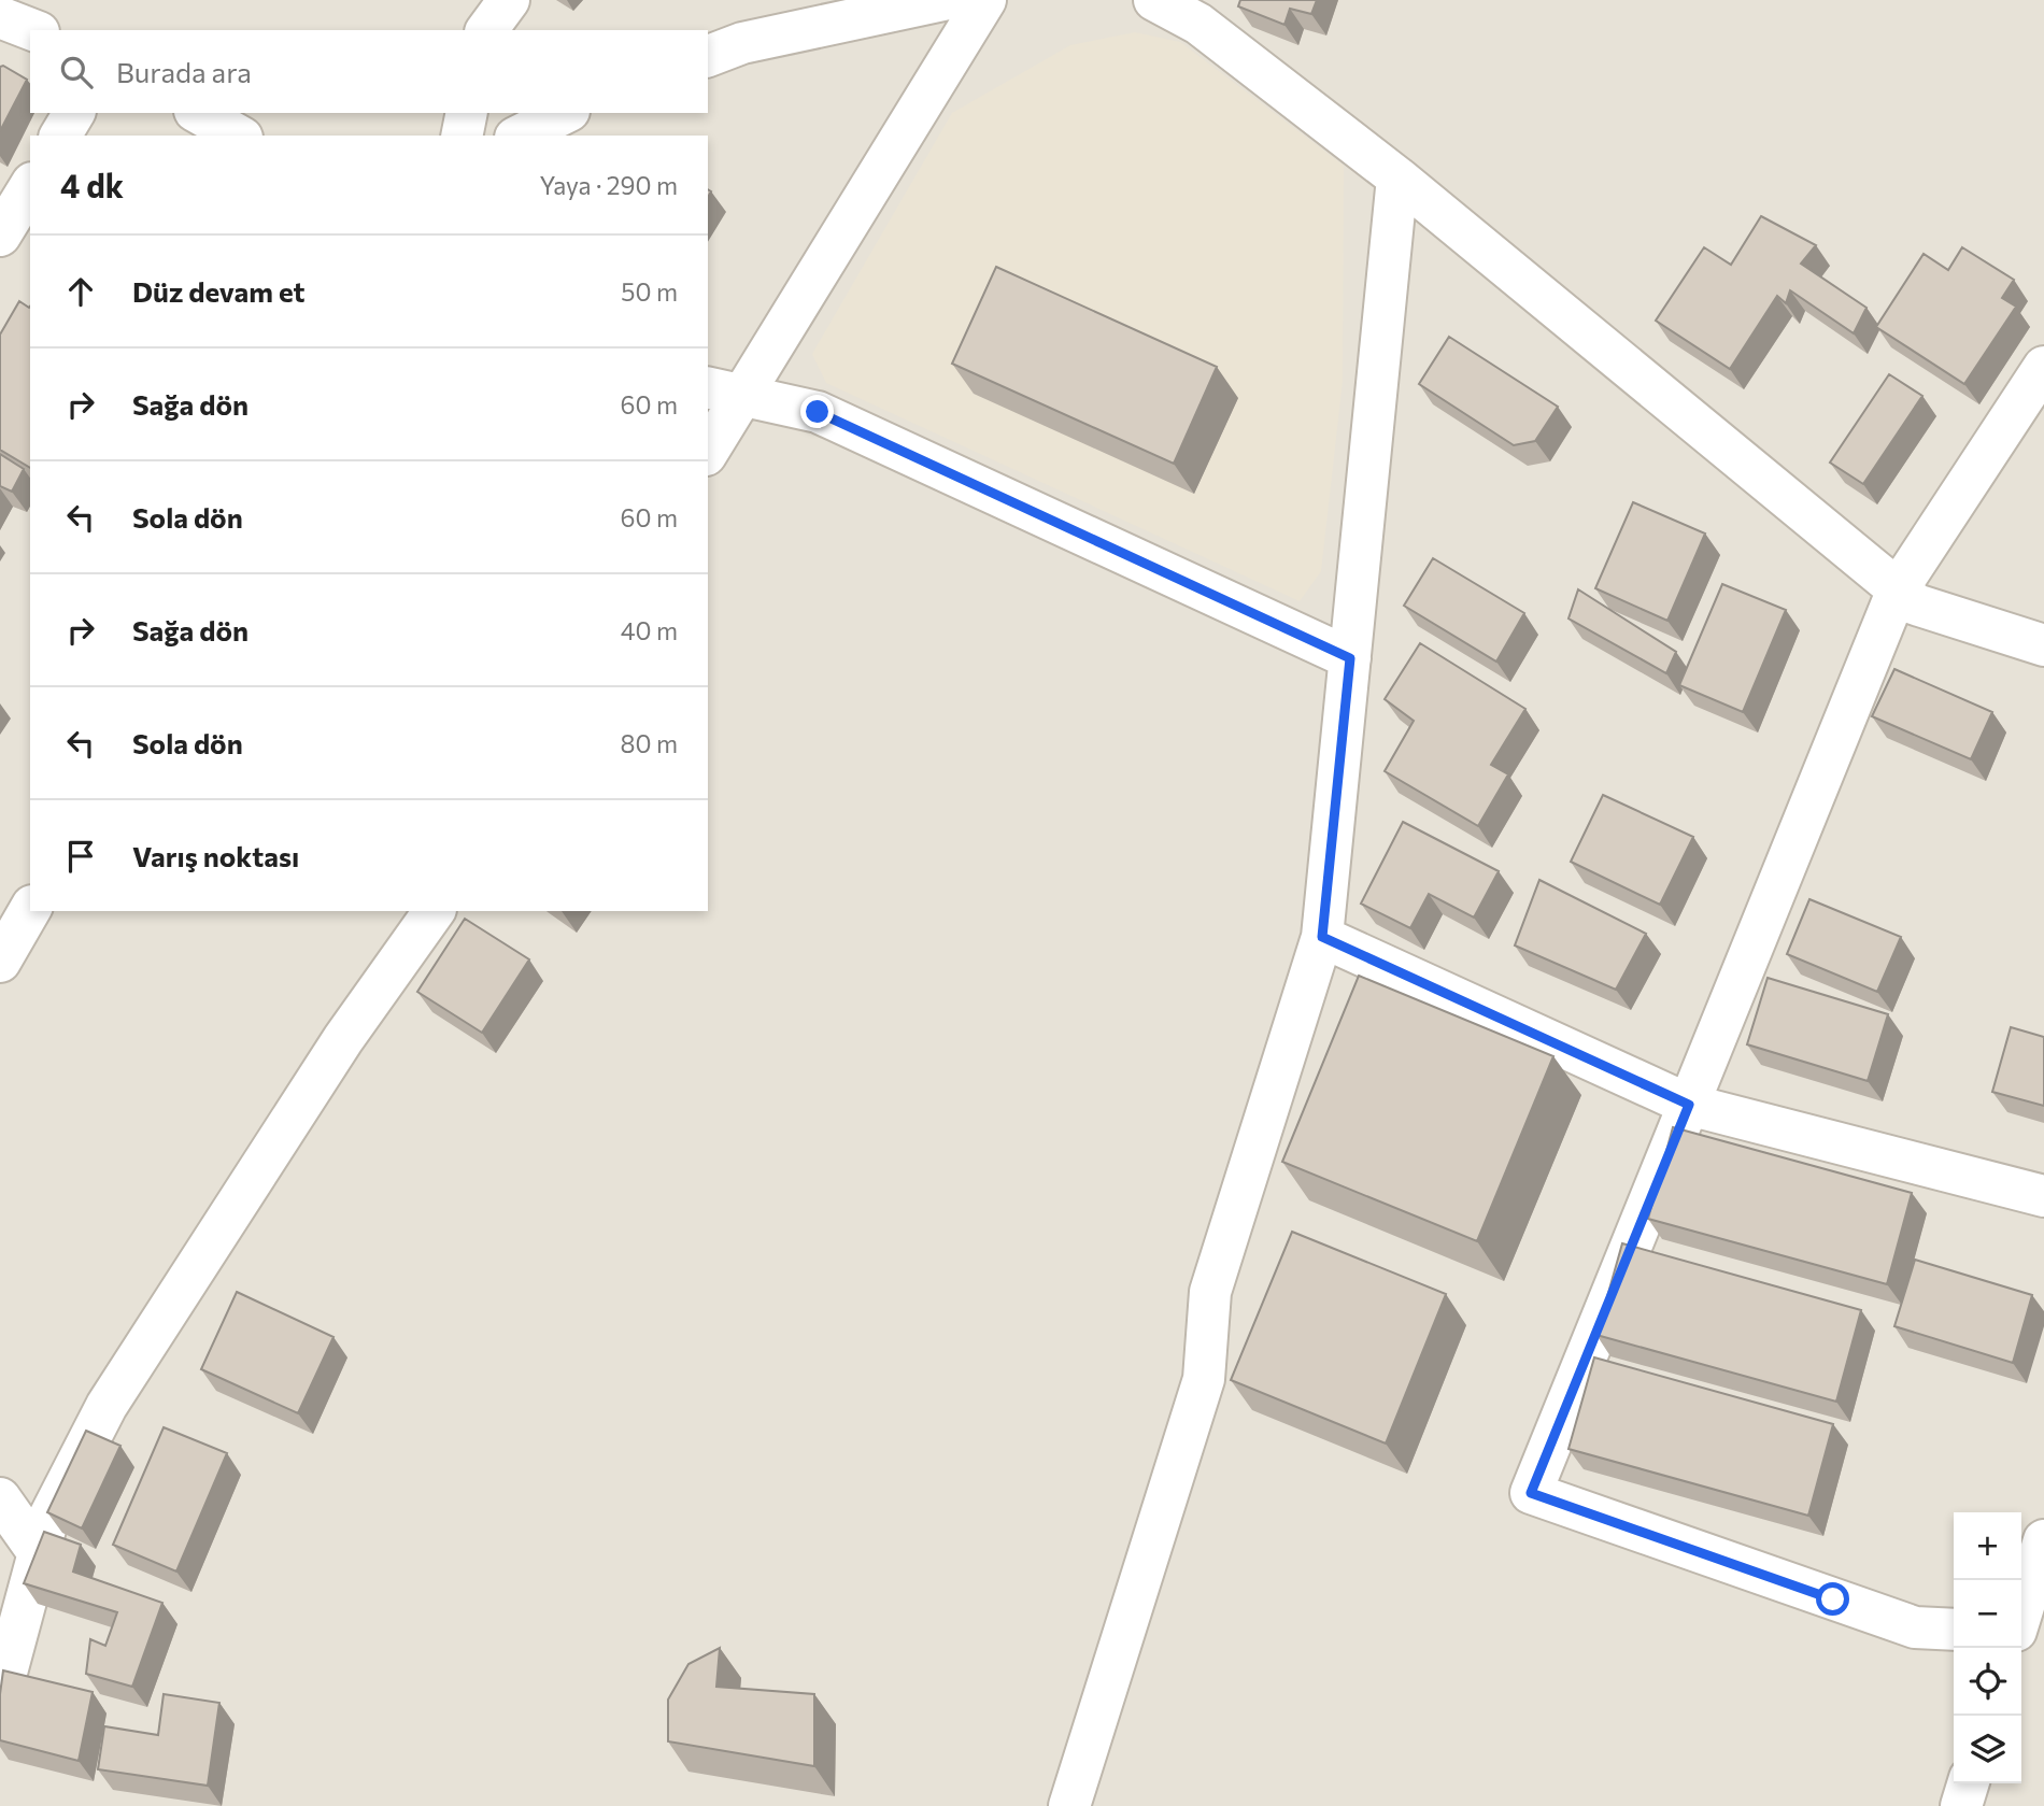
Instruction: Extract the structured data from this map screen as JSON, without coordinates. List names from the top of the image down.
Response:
{
  "page": {
    "search": "Burada ara",
    "heading": ["4 dk", "Yaya · 290 m"],
    "list": [
      ["Düz devam et", "50 m"],
      ["Sağa dön", "60 m"],
      ["Sola dön", "60 m"],
      ["Sağa dön", "40 m"],
      ["Sola dön", "80 m"],
      "Varış noktası"
    ],
    "map_buttons": ["+", "−"]
  }
}
